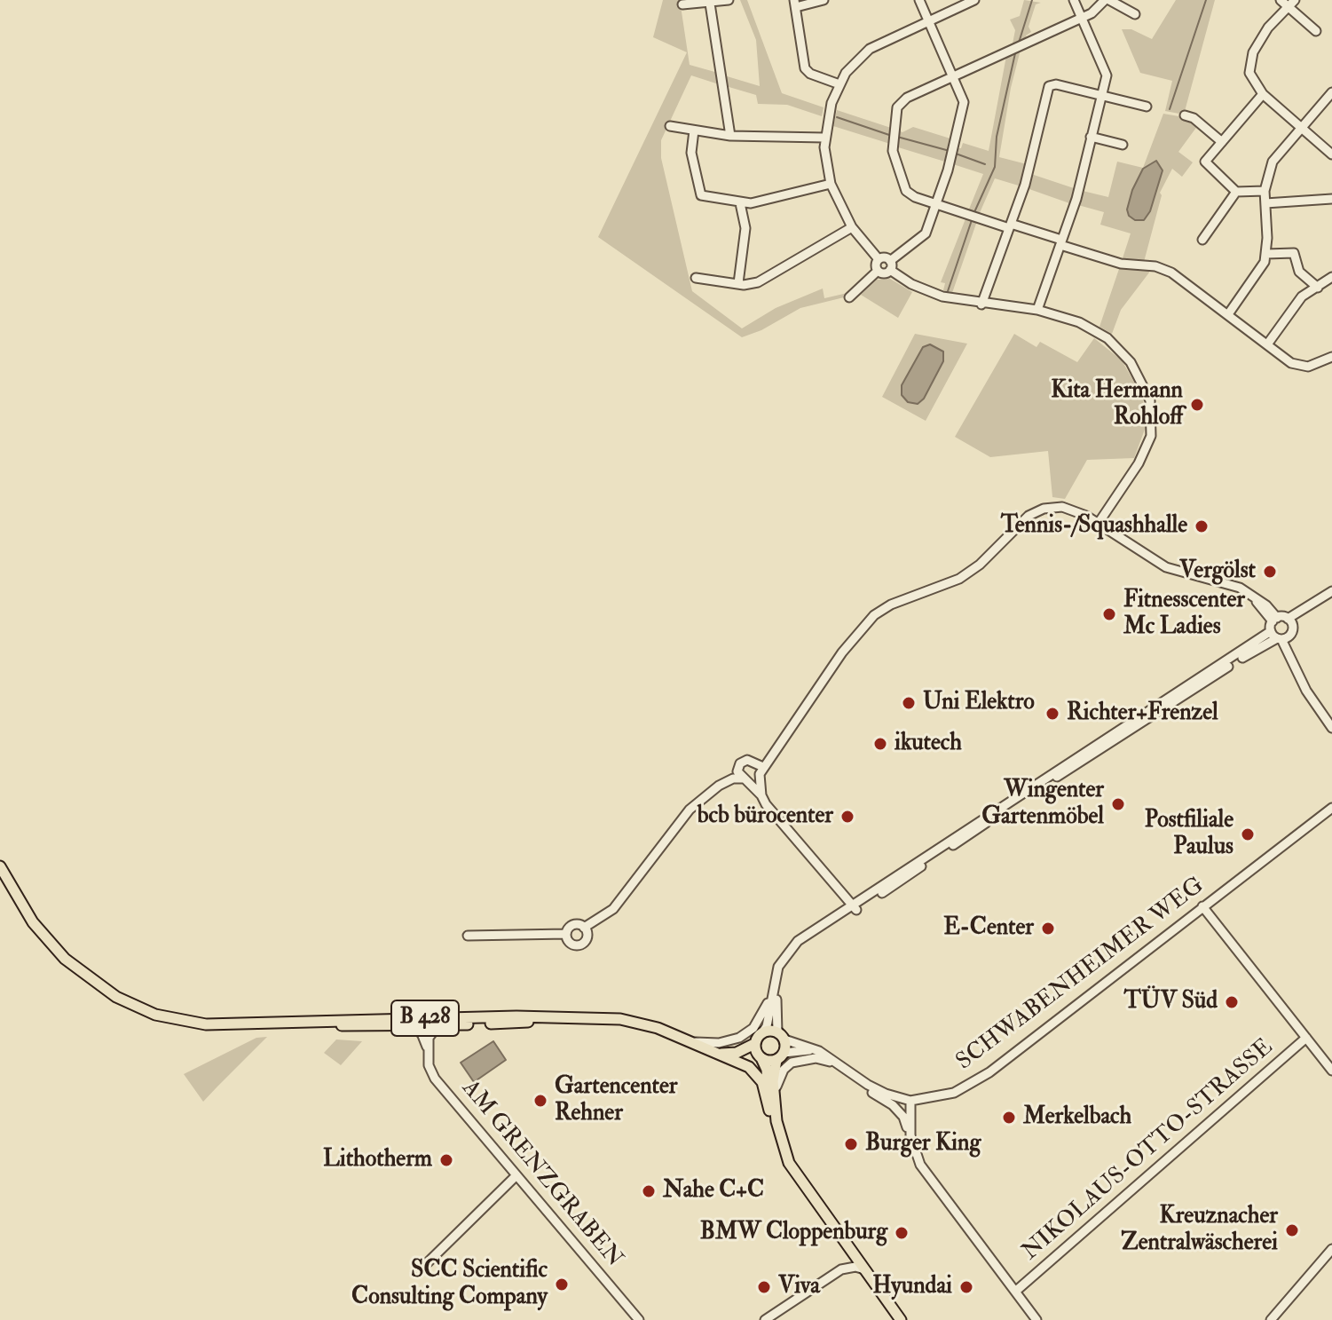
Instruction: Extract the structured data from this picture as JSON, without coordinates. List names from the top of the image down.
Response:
{
  "streets": {
    "main road": ["B 428"],
    "street": ["SCHWABENHEIMER WEG", "NIKOLAUS-OTTO-STRASSE", "AM GRENZGRABEN"]
  },
  "crossings": [
    ["B 428", "AM GRENZGRABEN"]
  ],
  "places": [
    "Kita Hermann Rohloff",
    "Tennis-/Squashhalle",
    "Vergölst",
    "Fitnesscenter Mc Ladies",
    "Uni Elektro",
    "Richter+Frenzel",
    "ikutech",
    "Wingenter Gartenmöbel",
    "bcb bürocenter",
    "Postfiliale Paulus",
    "E-Center",
    "TÜV Süd",
    "Gartencenter Rehner",
    "Merkelbach",
    "Burger King",
    "Lithotherm",
    "Nahe C+C",
    "Kreuznacher Zentralwäscherei",
    "BMW Cloppenburg",
    "SCC Scientific Consulting Company",
    "Viva",
    "Hyundai"
  ]
}
